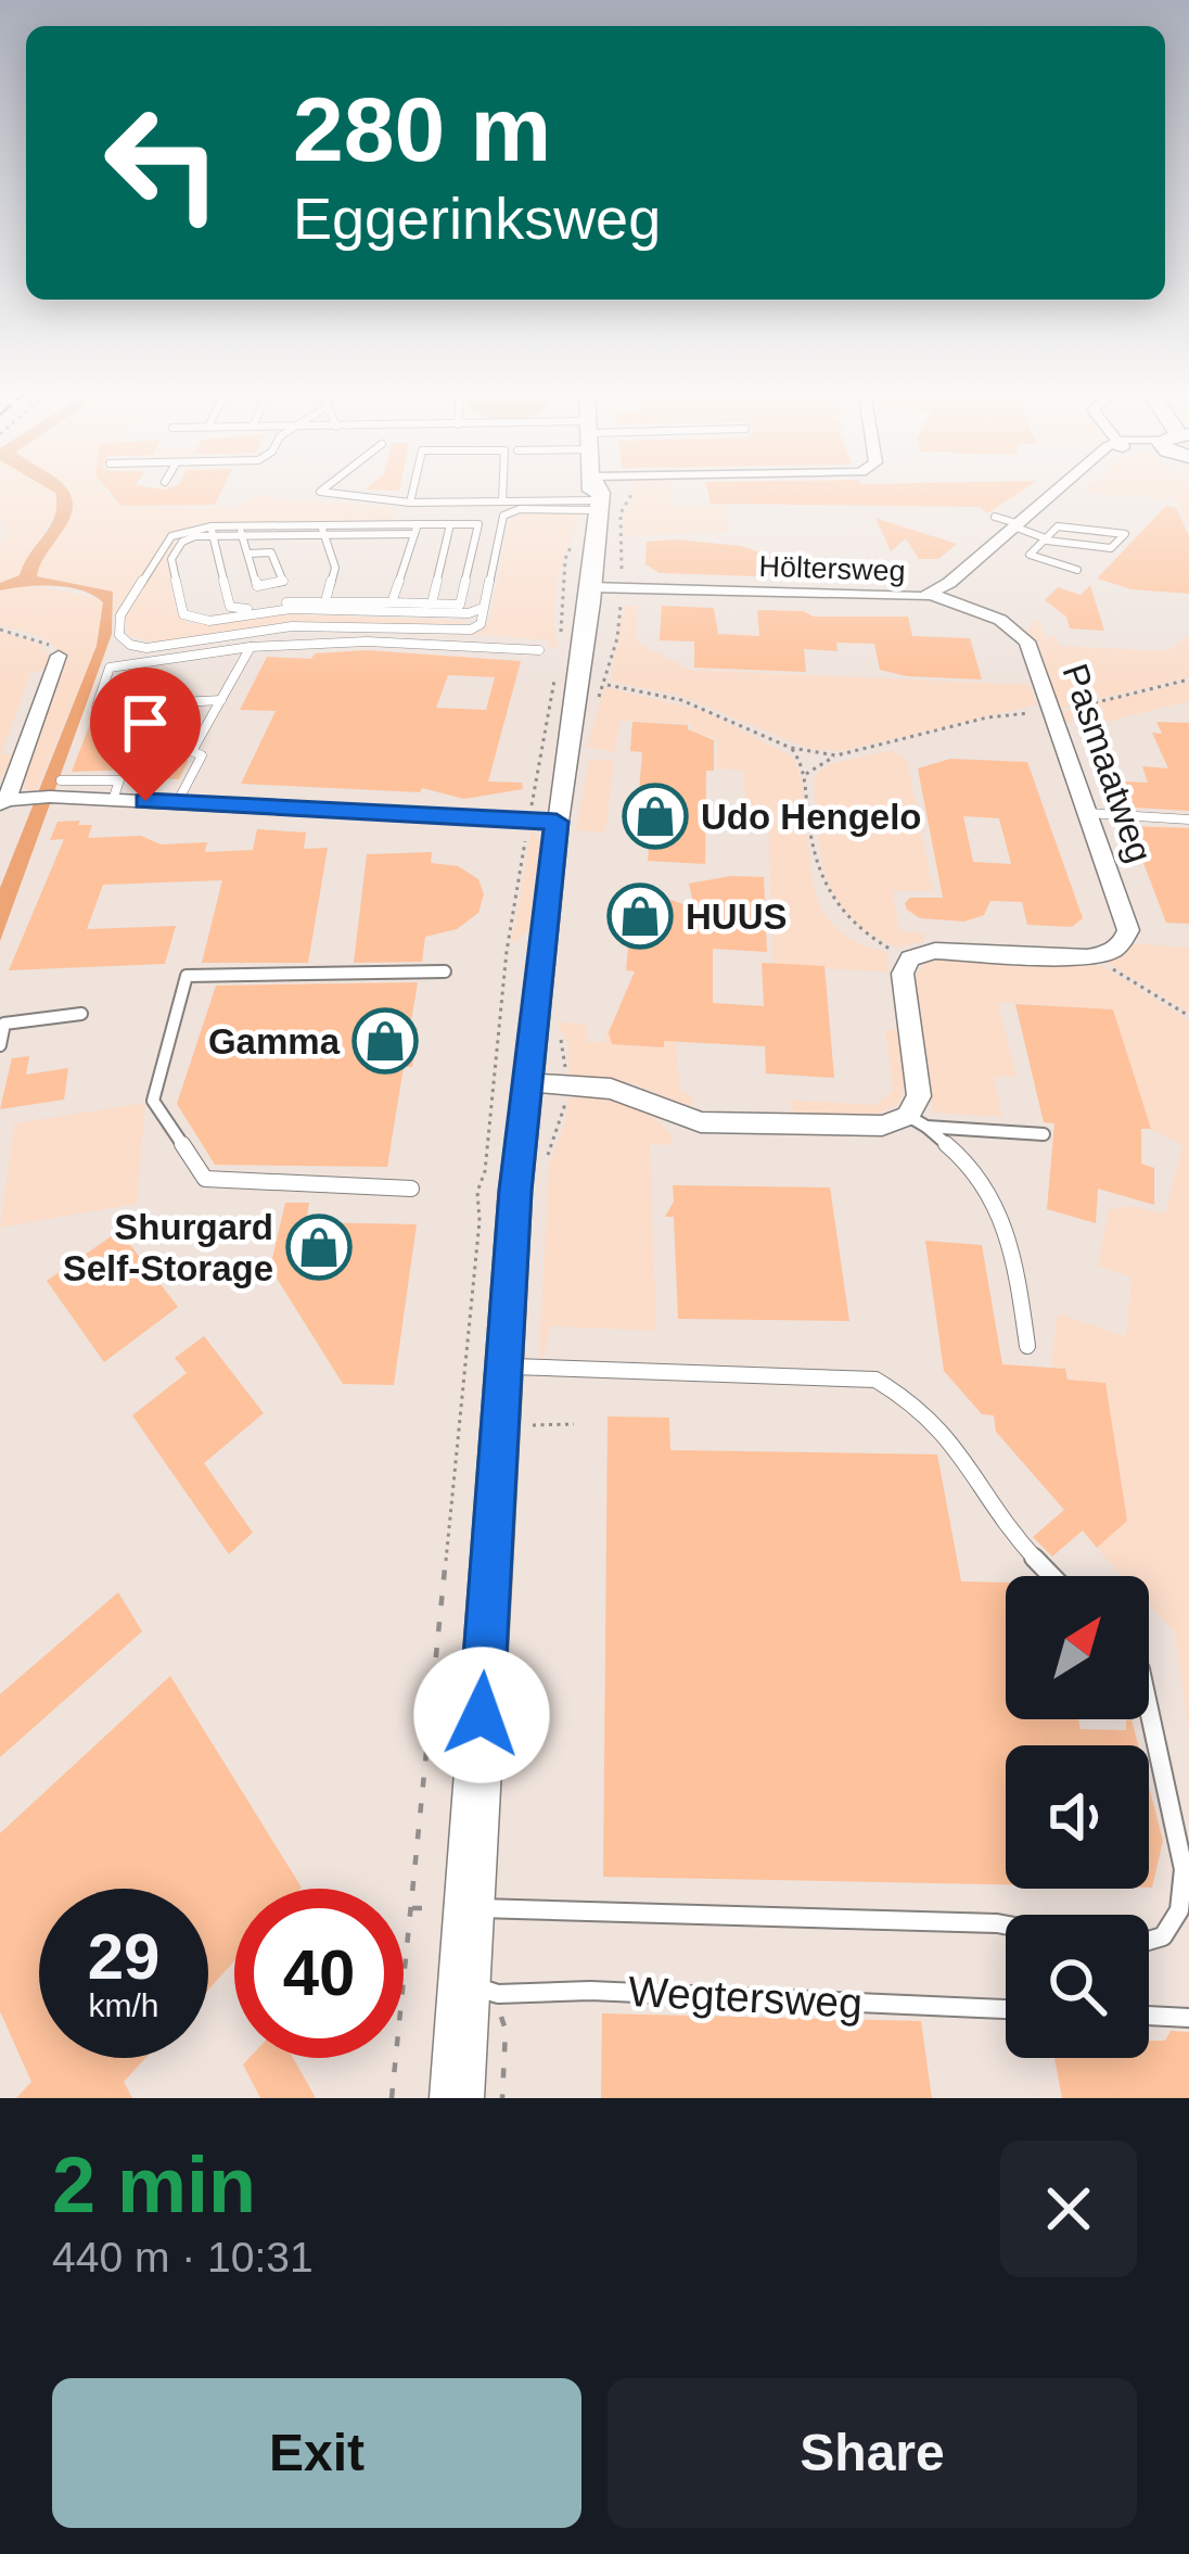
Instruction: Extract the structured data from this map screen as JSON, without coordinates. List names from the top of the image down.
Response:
{
  "streets": {
    "street": ["Höltersweg", "Pasmaatweg"],
    "lane": ["Wegtersweg"]
  },
  "crossings": [
    ["Höltersweg", "Pasmaatweg"]
  ],
  "places": {
    "shop": [
      "Udo Hengelo",
      "HUUS",
      "Gamma",
      "Shurgard Self-Storage"
    ]
  },
  "north": "top right",
  "page": {
    "turn": ["280 m", "Eggerinksweg"],
    "speed": "29 km/h",
    "limit": "40",
    "heading": ["2 min", "440 m · 10:31"],
    "buttons": ["Exit", "Share"]
  }
}
